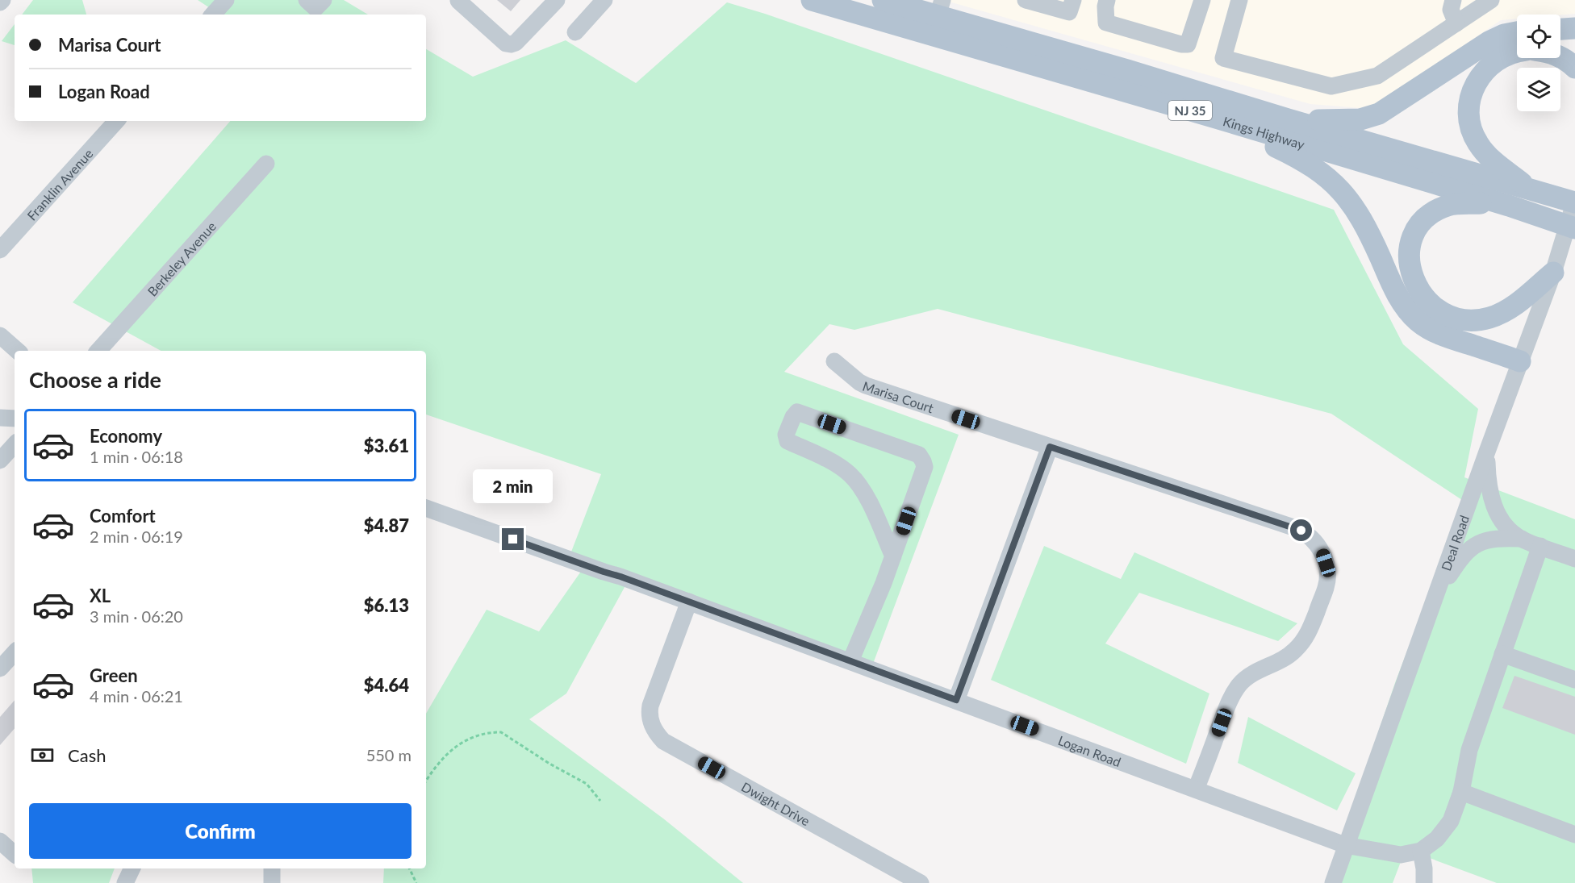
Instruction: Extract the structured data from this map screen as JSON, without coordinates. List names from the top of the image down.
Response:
{
  "streets": {
    "main road": ["NJ 35", "Kings Highway"],
    "street": [
      "Franklin Avenue",
      "Berkeley Avenue",
      "Marisa Court",
      "Deal Road",
      "Logan Road",
      "Dwight Drive"
    ]
  },
  "crossings": [
    ["Kings Highway", "Deal Road"],
    ["Marisa Court", "Logan Road"],
    ["Deal Road", "Logan Road"],
    ["Logan Road", "Dwight Drive"]
  ],
  "page": {
    "banner": ["Marisa Court", "Logan Road"],
    "heading": "Choose a ride",
    "list": [
      {
        "name": "Economy",
        "note": "1 min · 06:18",
        "value": "$3.61"
      },
      {
        "name": "Comfort",
        "note": "2 min · 06:19",
        "value": "$4.87"
      },
      {
        "name": "XL",
        "note": "3 min · 06:20",
        "value": "$6.13"
      },
      {
        "name": "Green",
        "note": "4 min · 06:21",
        "value": "$4.64"
      }
    ],
    "bubble": "2 min",
    "pay": ["Cash", "550 m"],
    "buttons": "Confirm"
  }
}
